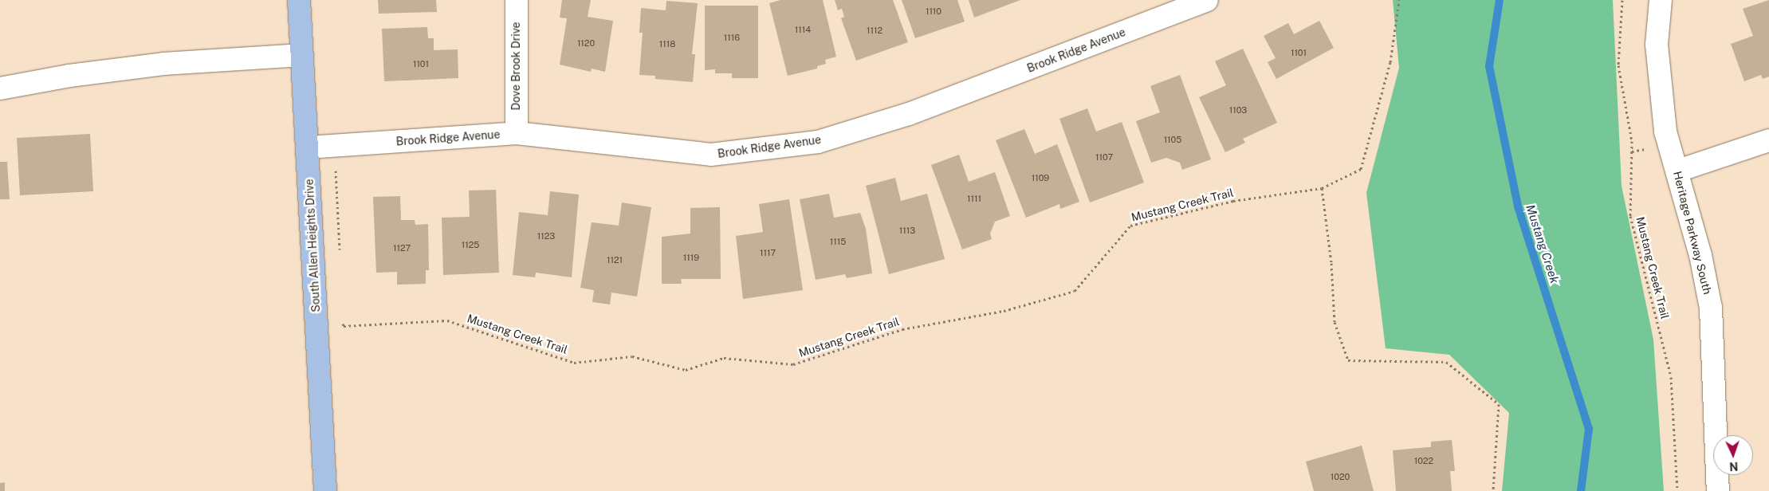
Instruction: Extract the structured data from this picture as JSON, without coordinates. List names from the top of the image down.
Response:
{
  "streets": {
    "main road": ["South Allen Heights Drive"],
    "street": ["Brook Ridge Avenue", "Dove Brook Drive", "Heritage Parkway South"],
    "path": ["Mustang Creek Trail"]
  },
  "crossings": [
    ["Brook Ridge Avenue", "Dove Brook Drive"],
    ["Brook Ridge Avenue", "South Allen Heights Drive"]
  ],
  "water": ["Mustang Creek"],
  "house_numbers": [
    "1110",
    "1114",
    "1112",
    "1116",
    "1120",
    "1118",
    "1101",
    "1101",
    "1103",
    "1105",
    "1107",
    "1109",
    "1111",
    "1113",
    "1123",
    "1115",
    "1125",
    "1127",
    "1117",
    "1119",
    "1121",
    "1022",
    "1020"
  ],
  "north": "bottom"
}
